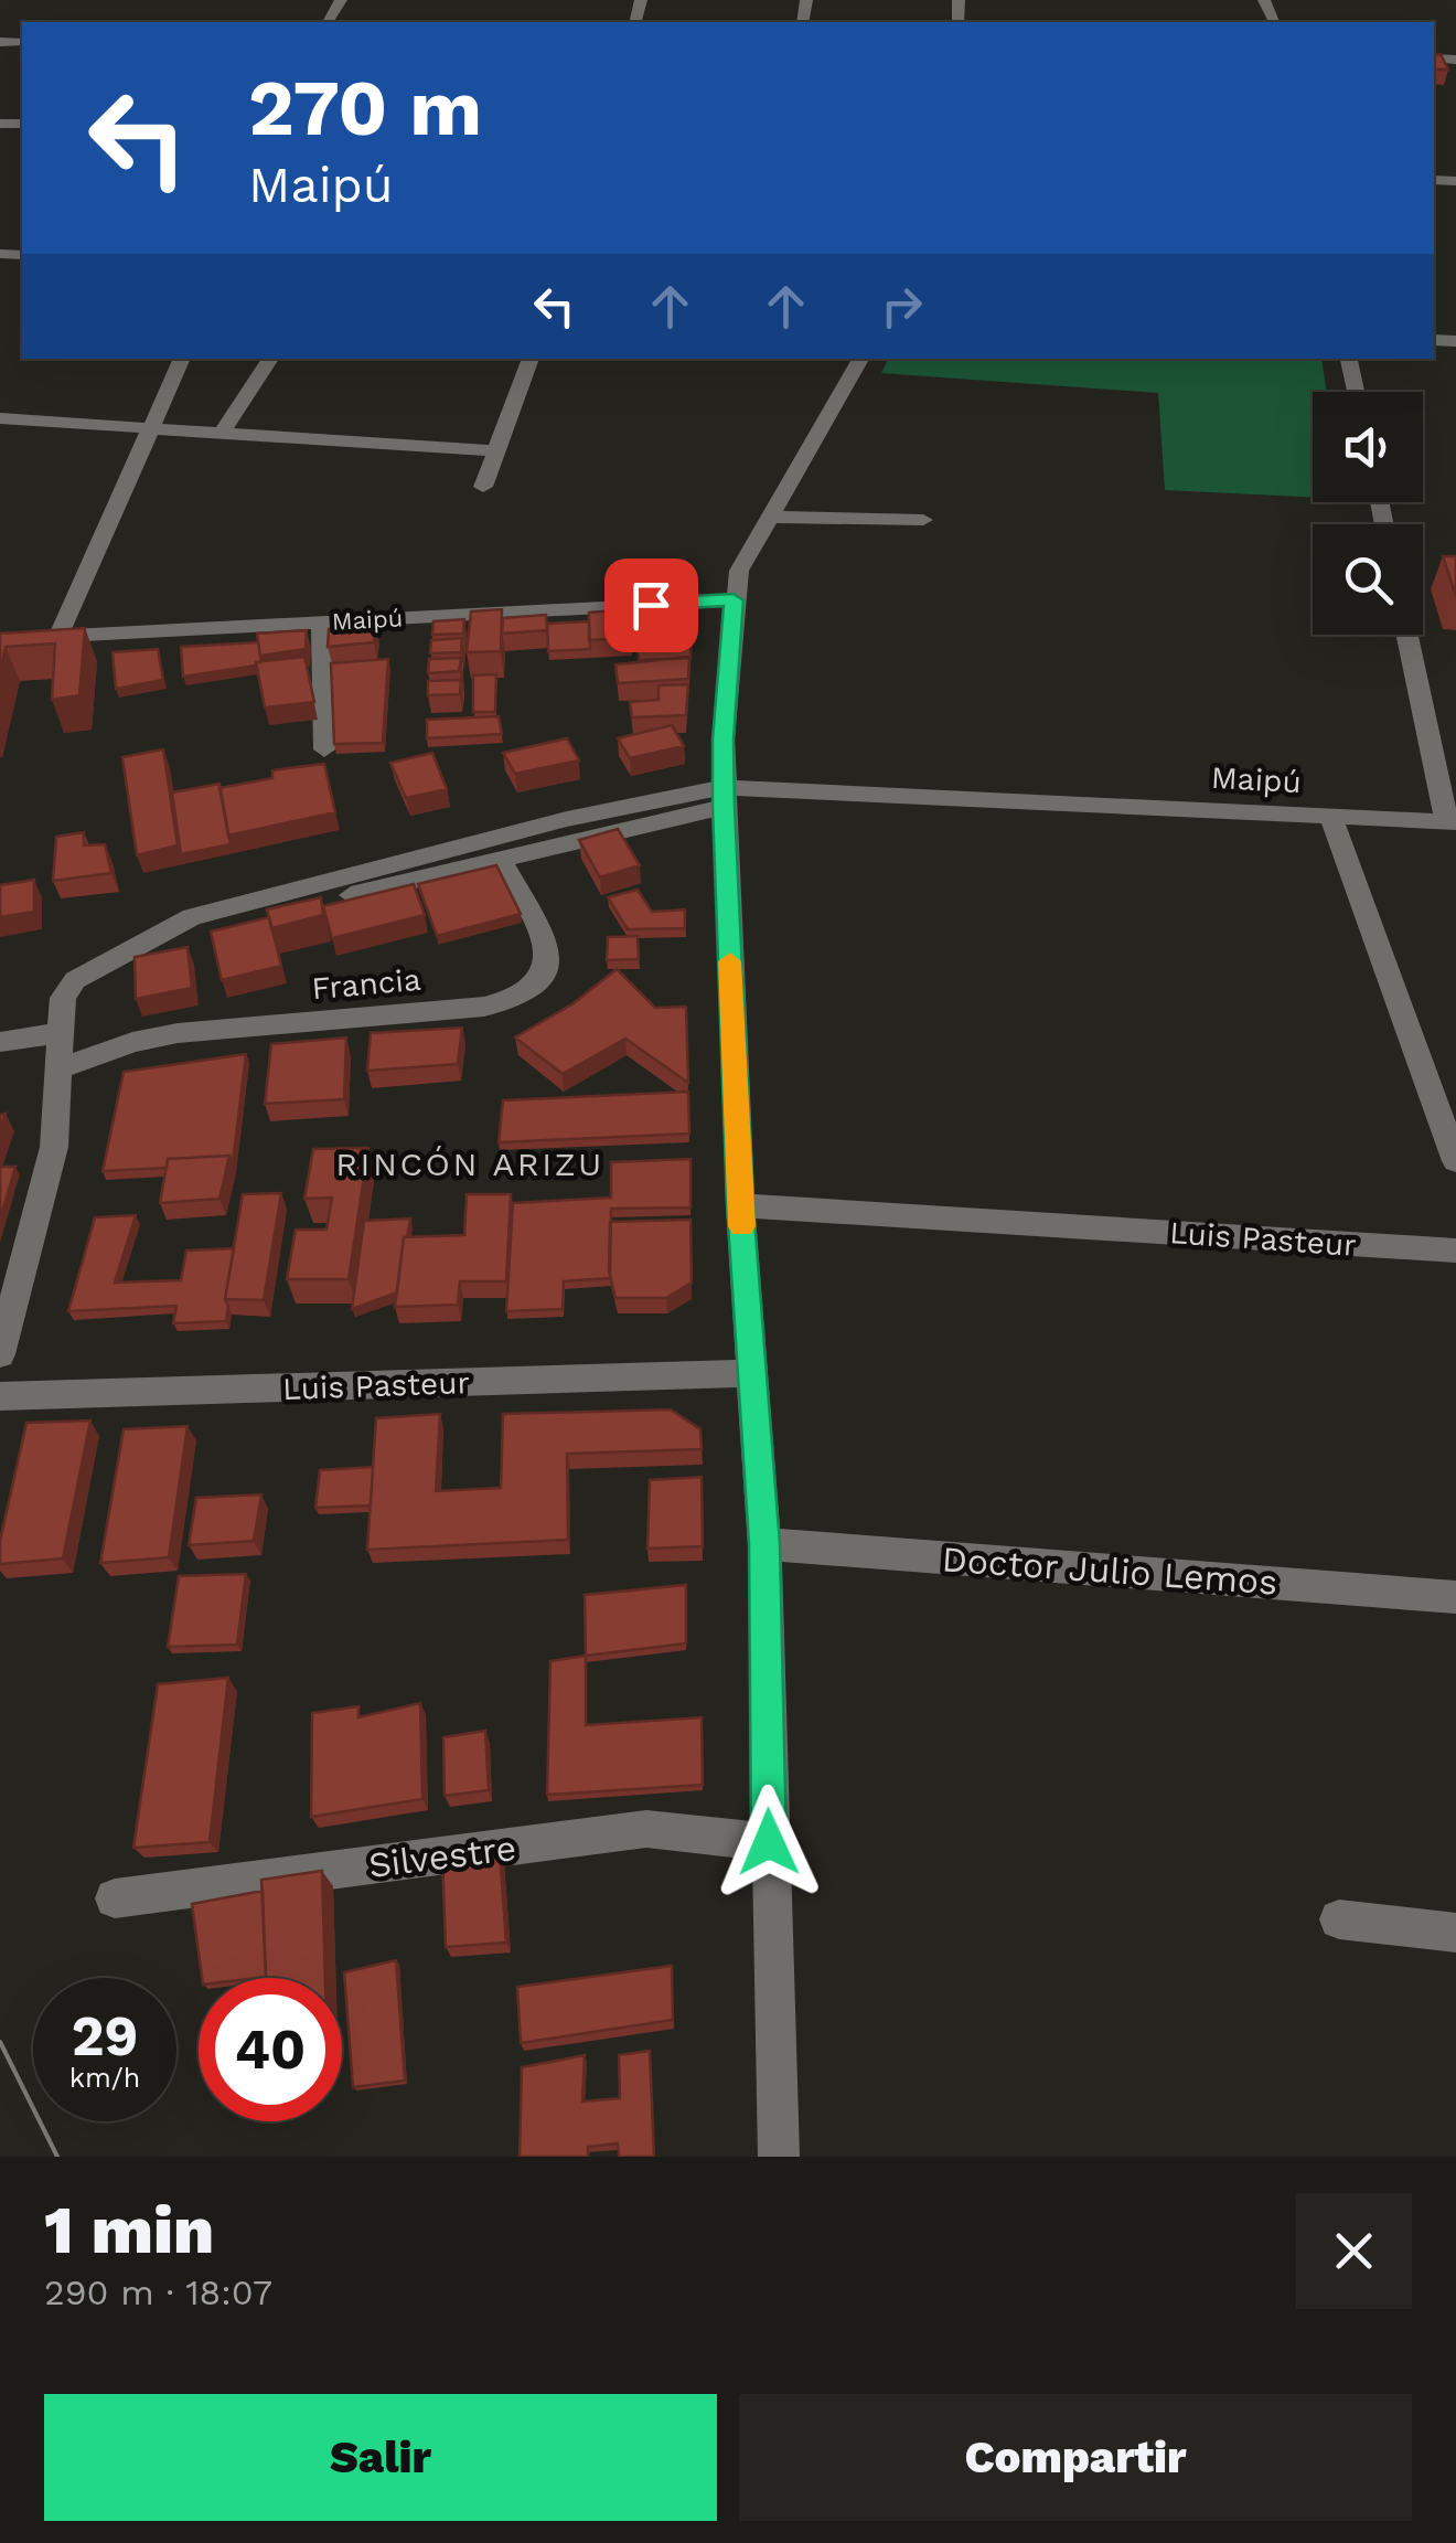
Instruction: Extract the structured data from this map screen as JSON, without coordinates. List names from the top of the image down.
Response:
{
  "streets": {
    "street": [
      "Maipú",
      "Francia",
      "Luis Pasteur",
      "Doctor Julio Lemos",
      "Silvestre"
    ]
  },
  "districts": ["RINCÓN ARIZU"],
  "page": {
    "turn": ["270 m", "Maipú"],
    "speed": "29 km/h",
    "limit": "40",
    "heading": ["1 min", "290 m · 18:07"],
    "buttons": ["Salir", "Compartir"]
  }
}
